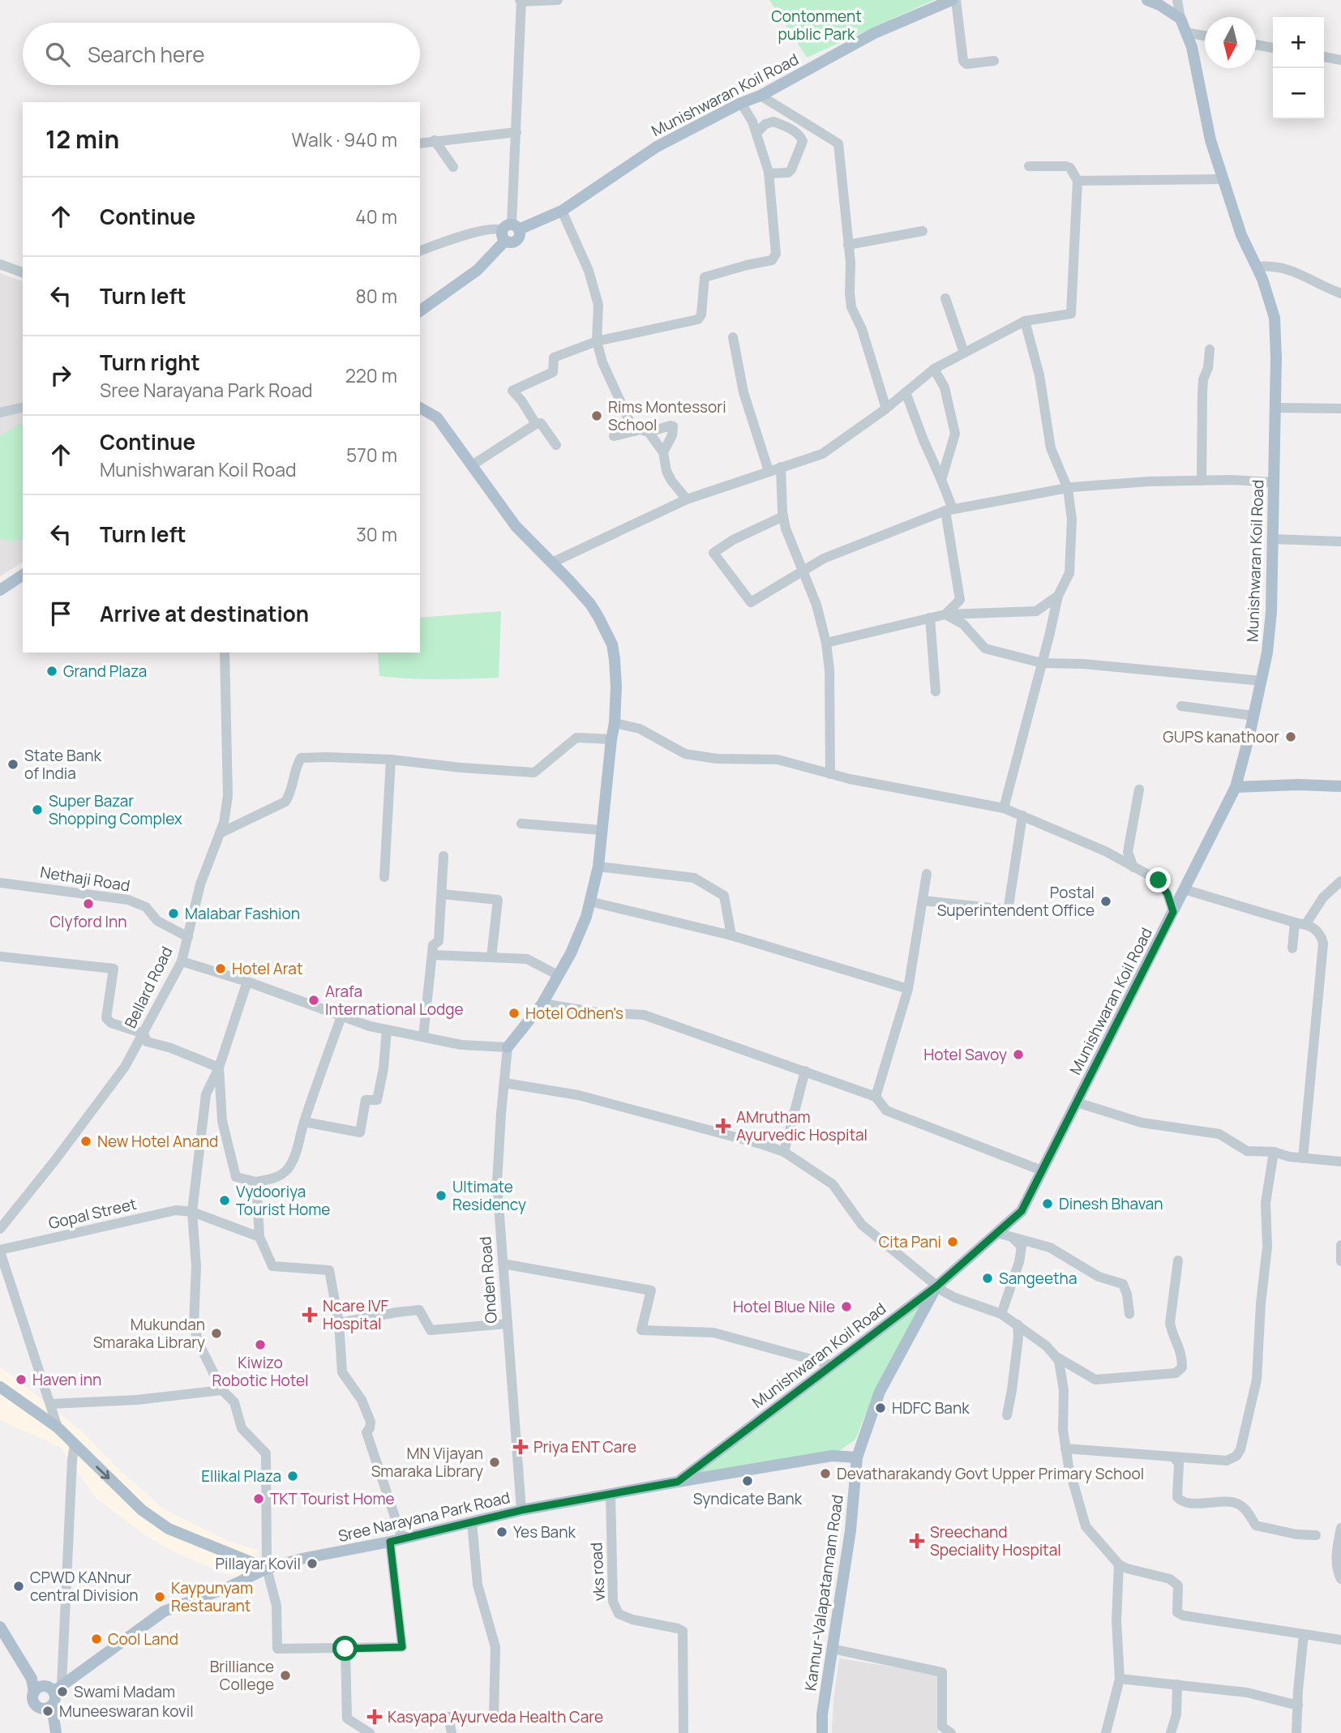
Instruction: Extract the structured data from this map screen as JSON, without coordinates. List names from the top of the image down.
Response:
{
  "streets": {
    "main road": ["Munishwaran Koil Road", "Sree Narayana Park Road", "Kannur-Valapatannam Road"],
    "street": [
      "Nethaji Road",
      "Bellard Road",
      "Gopal Street",
      "Onden Road",
      "vks road"
    ]
  },
  "crossings": [
    ["Munishwaran Koil Road", "Sree Narayana Park Road"],
    ["Munishwaran Koil Road", "Kannur-Valapatannam Road"],
    ["Nethaji Road", "Bellard Road"],
    ["Onden Road", "Sree Narayana Park Road"],
    ["Sree Narayana Park Road", "vks road"],
    ["Sree Narayana Park Road", "Kannur-Valapatannam Road"]
  ],
  "parks": ["Contonment public Park"],
  "places": {
    "other": [
      "Rims Montessori School",
      "Grand Plaza",
      "GUPS kanathoor",
      "State Bank of India",
      "Super Bazar Shopping Complex",
      "Postal Superintendent Office",
      "Clyford Inn",
      "Malabar Fashion",
      "Hotel Arat",
      "Arafa International Lodge",
      "Hotel Odhen's",
      "Hotel Savoy",
      "New Hotel Anand",
      "Ultimate Residency",
      "Vydooriya Tourist Home",
      "Dinesh Bhavan",
      "Cita Pani",
      "Sangeetha",
      "Hotel Blue Nile",
      "Mukundan Smaraka Library",
      "Kiwizo Robotic Hotel",
      "Haven inn",
      "HDFC Bank",
      "MN Vijayan Smaraka Library",
      "Devatharakandy Govt Upper Primary School",
      "Ellikal Plaza",
      "Syndicate Bank",
      "TKT Tourist Home",
      "Yes Bank",
      "Pillayar Kovil",
      "CPWD KANnur central Division",
      "Kaypunyam Restaurant",
      "Cool Land",
      "Brilliance College",
      "Swami Madam",
      "Muneeswaran kovil"
    ],
    "health": [
      "AMrutham Ayurvedic Hospital",
      "Ncare IVF Hospital",
      "Priya ENT Care",
      "Sreechand Speciality Hospital",
      "Kasyapa Ayurveda Health Care"
    ]
  },
  "north": "bottom",
  "page": {
    "map_buttons": ["+", "−"],
    "search": "Search here",
    "heading": ["12 min", "Walk · 940 m"],
    "list": [
      ["Continue", "40 m"],
      ["Turn left", "80 m"],
      ["Turn right", "Sree Narayana Park Road", "220 m"],
      ["Continue", "Munishwaran Koil Road", "570 m"],
      ["Turn left", "30 m"],
      "Arrive at destination"
    ]
  }
}
